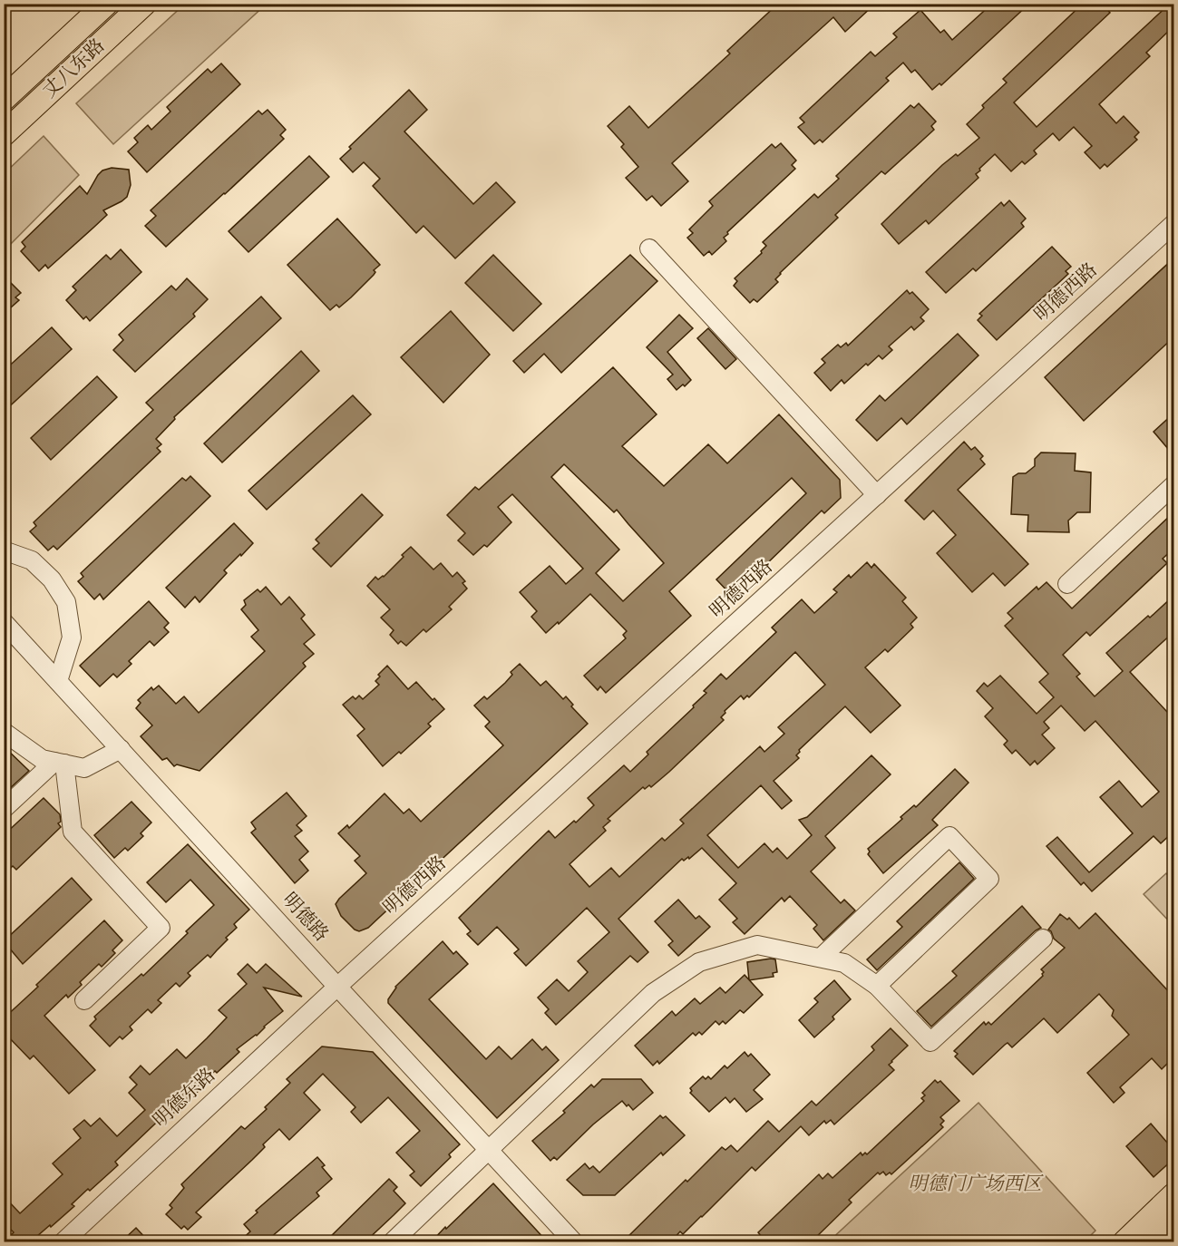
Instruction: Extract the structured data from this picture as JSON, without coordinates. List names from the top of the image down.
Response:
{
  "streets": {
    "main road": ["丈八东路"],
    "street": ["明德西路", "明德路", "明德东路"]
  },
  "crossings": [
    ["明德西路", "明德路"],
    ["明德西路", "明德东路"],
    ["明德路", "明德东路"]
  ],
  "parks": ["明德门广场西区"]
}
